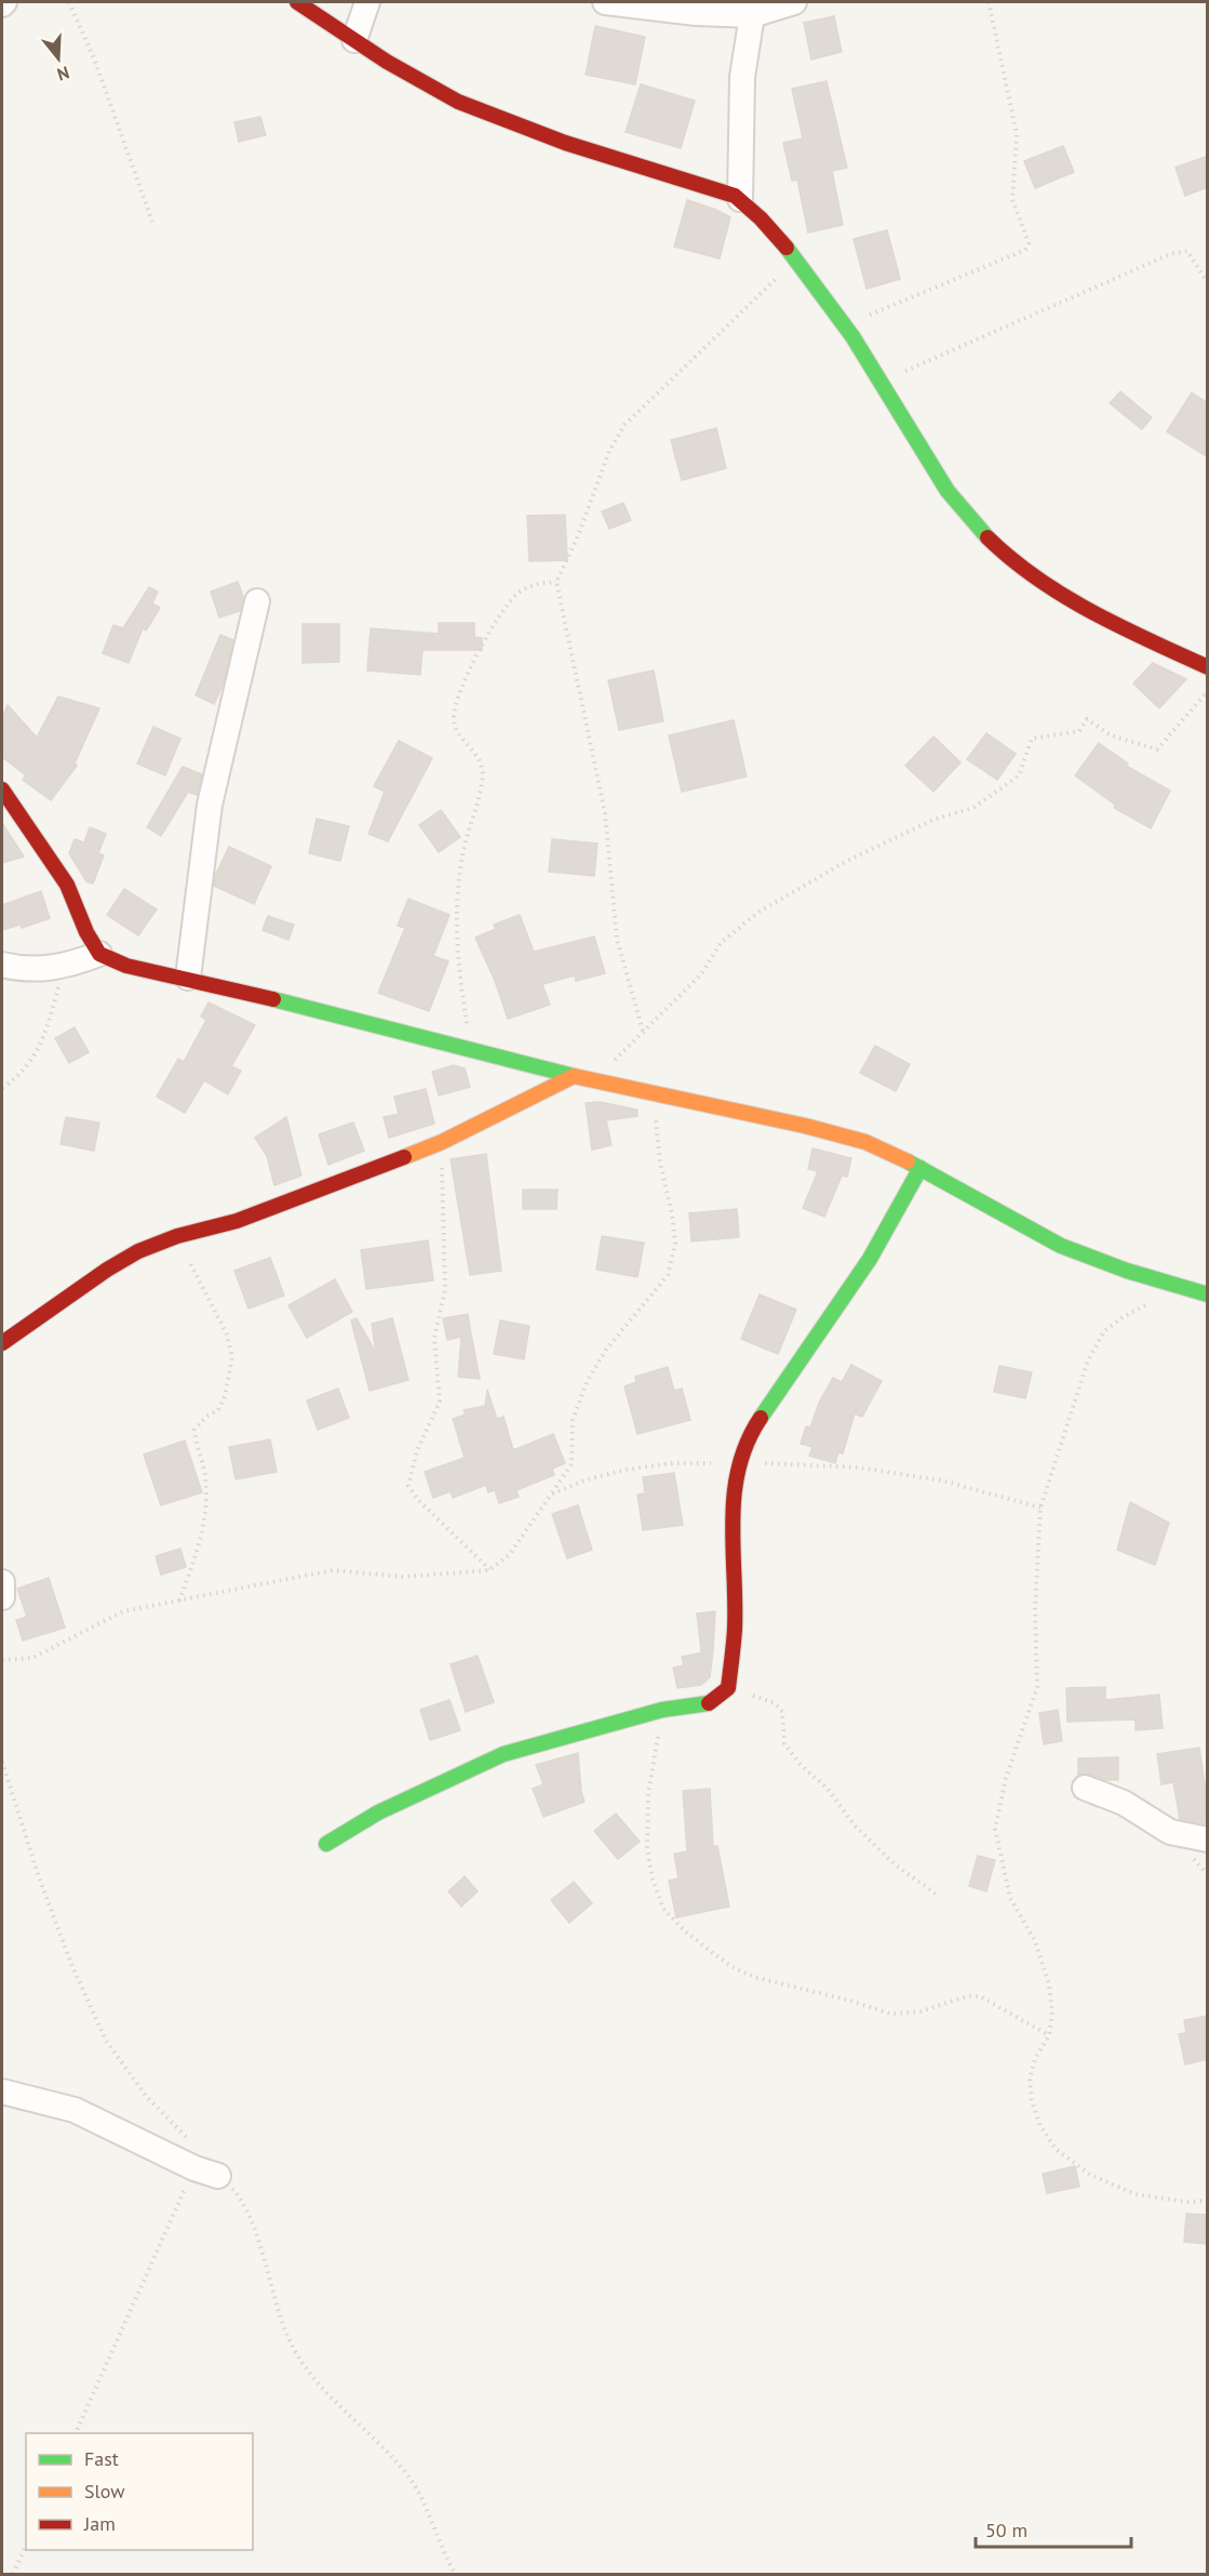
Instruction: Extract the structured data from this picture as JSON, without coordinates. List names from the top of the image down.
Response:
{
  "legend": ["Fast", "Slow", "Jam"],
  "scale_bar": "50 m",
  "north": "bottom"
}
